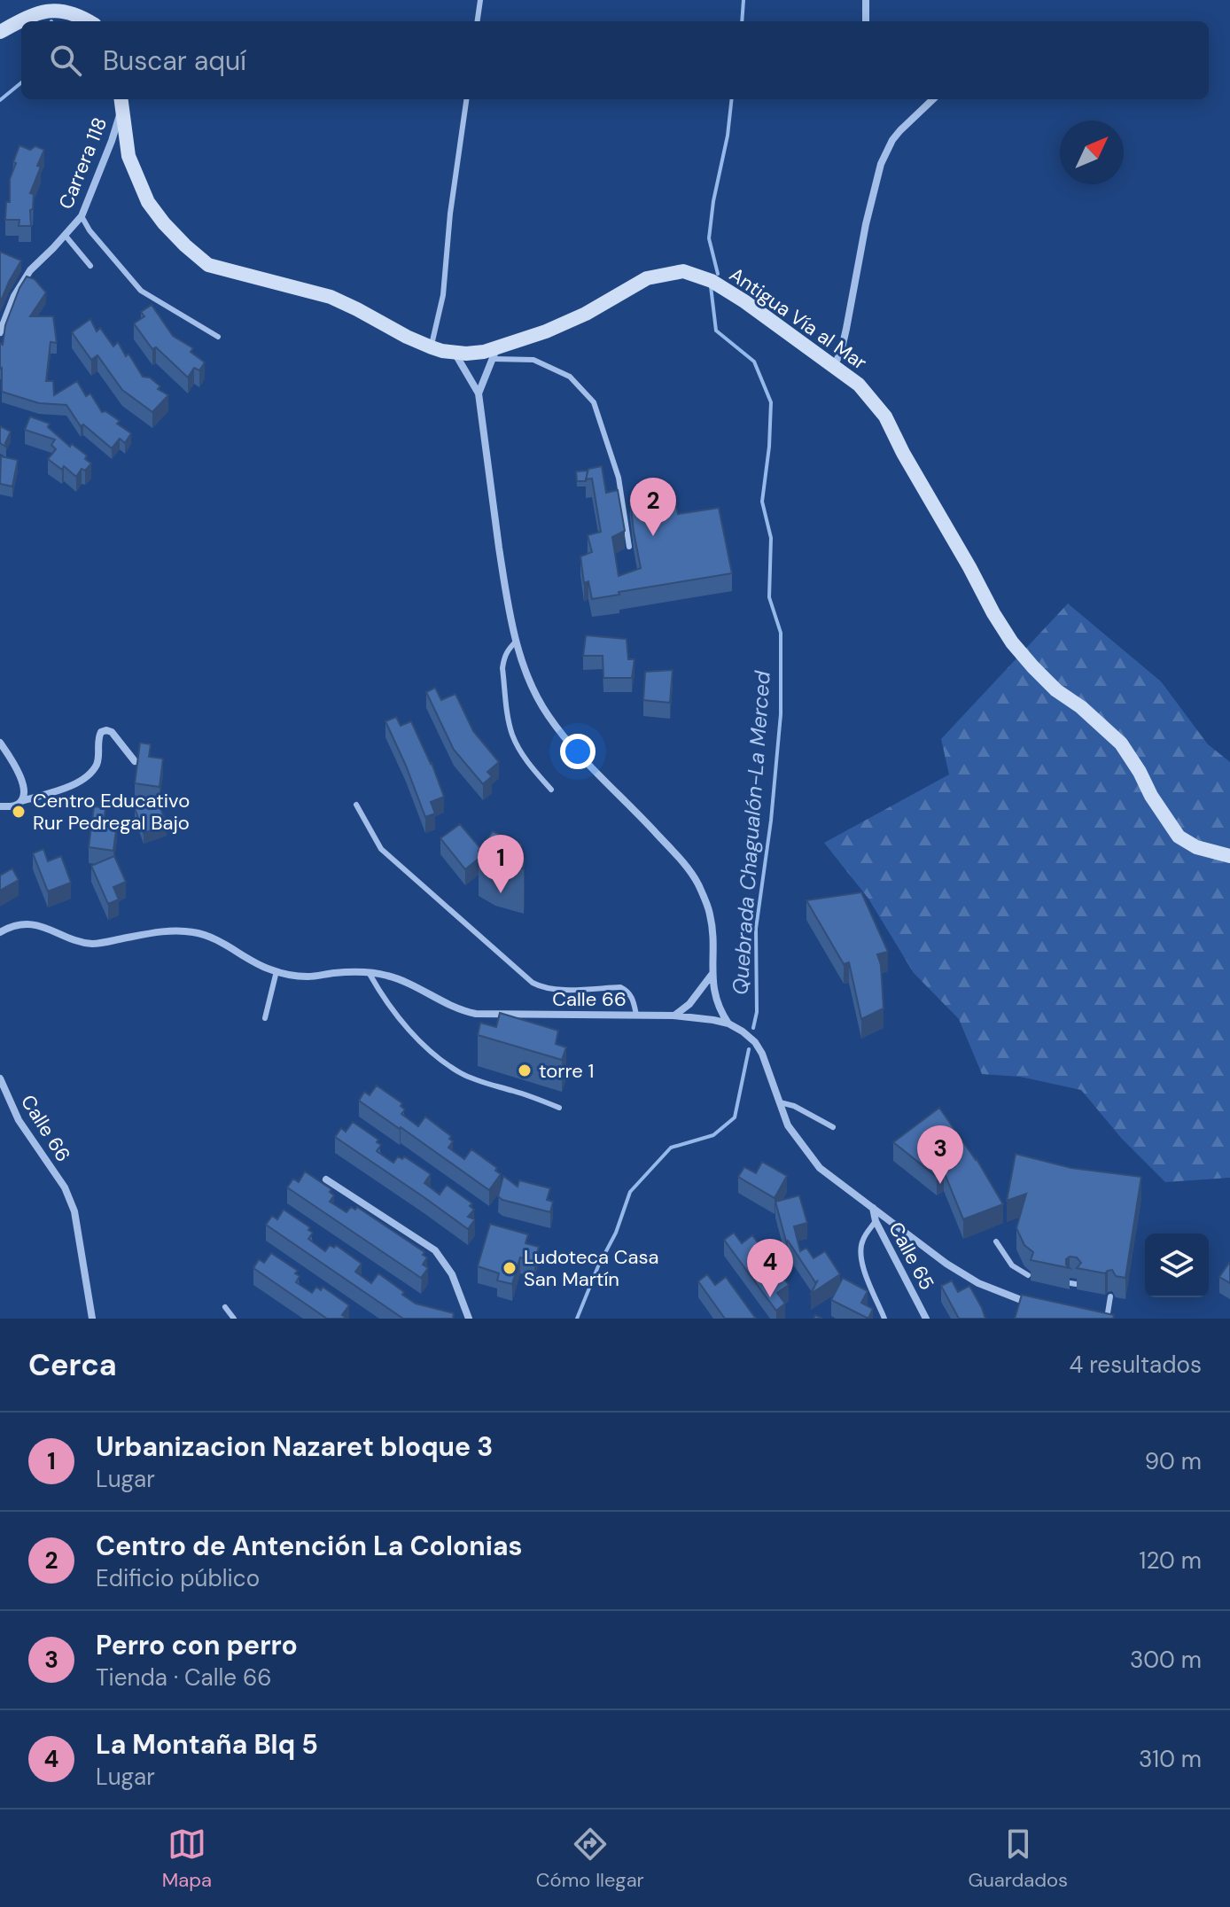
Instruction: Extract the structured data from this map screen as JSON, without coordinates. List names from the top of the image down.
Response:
{
  "streets": {
    "main road": ["Antigua Vía al Mar"],
    "street": ["Carrera 118", "Calle 66", "Calle 65"]
  },
  "crossings": [
    ["Carrera 118", "Antigua Vía al Mar"],
    ["Calle 66", "Calle 65"]
  ],
  "water": ["Quebrada Chagualón-La Merced"],
  "places": ["Centro Educativo Rur Pedregal Bajo", "torre 1", "Ludoteca Casa San Martín"],
  "north": "top right",
  "page": {
    "search": "Buscar aquí",
    "pins": [
      "2",
      "1",
      "3",
      "4"
    ],
    "heading": ["Cerca", "4 resultados"],
    "list": [
      {
        "mark": "1",
        "name": "Urbanizacion Nazaret bloque 3",
        "note": "Lugar",
        "value": "90 m"
      },
      {
        "mark": "2",
        "name": "Centro de Antención La Colonias",
        "note": "Edificio público",
        "value": "120 m"
      },
      {
        "mark": "3",
        "name": "Perro con perro",
        "note": "Tienda · Calle 66",
        "value": "300 m"
      },
      {
        "mark": "4",
        "name": "La Montaña Blq 5",
        "note": "Lugar",
        "value": "310 m"
      }
    ],
    "nav": ["Mapa", "Cómo llegar", "Guardados"]
  }
}
